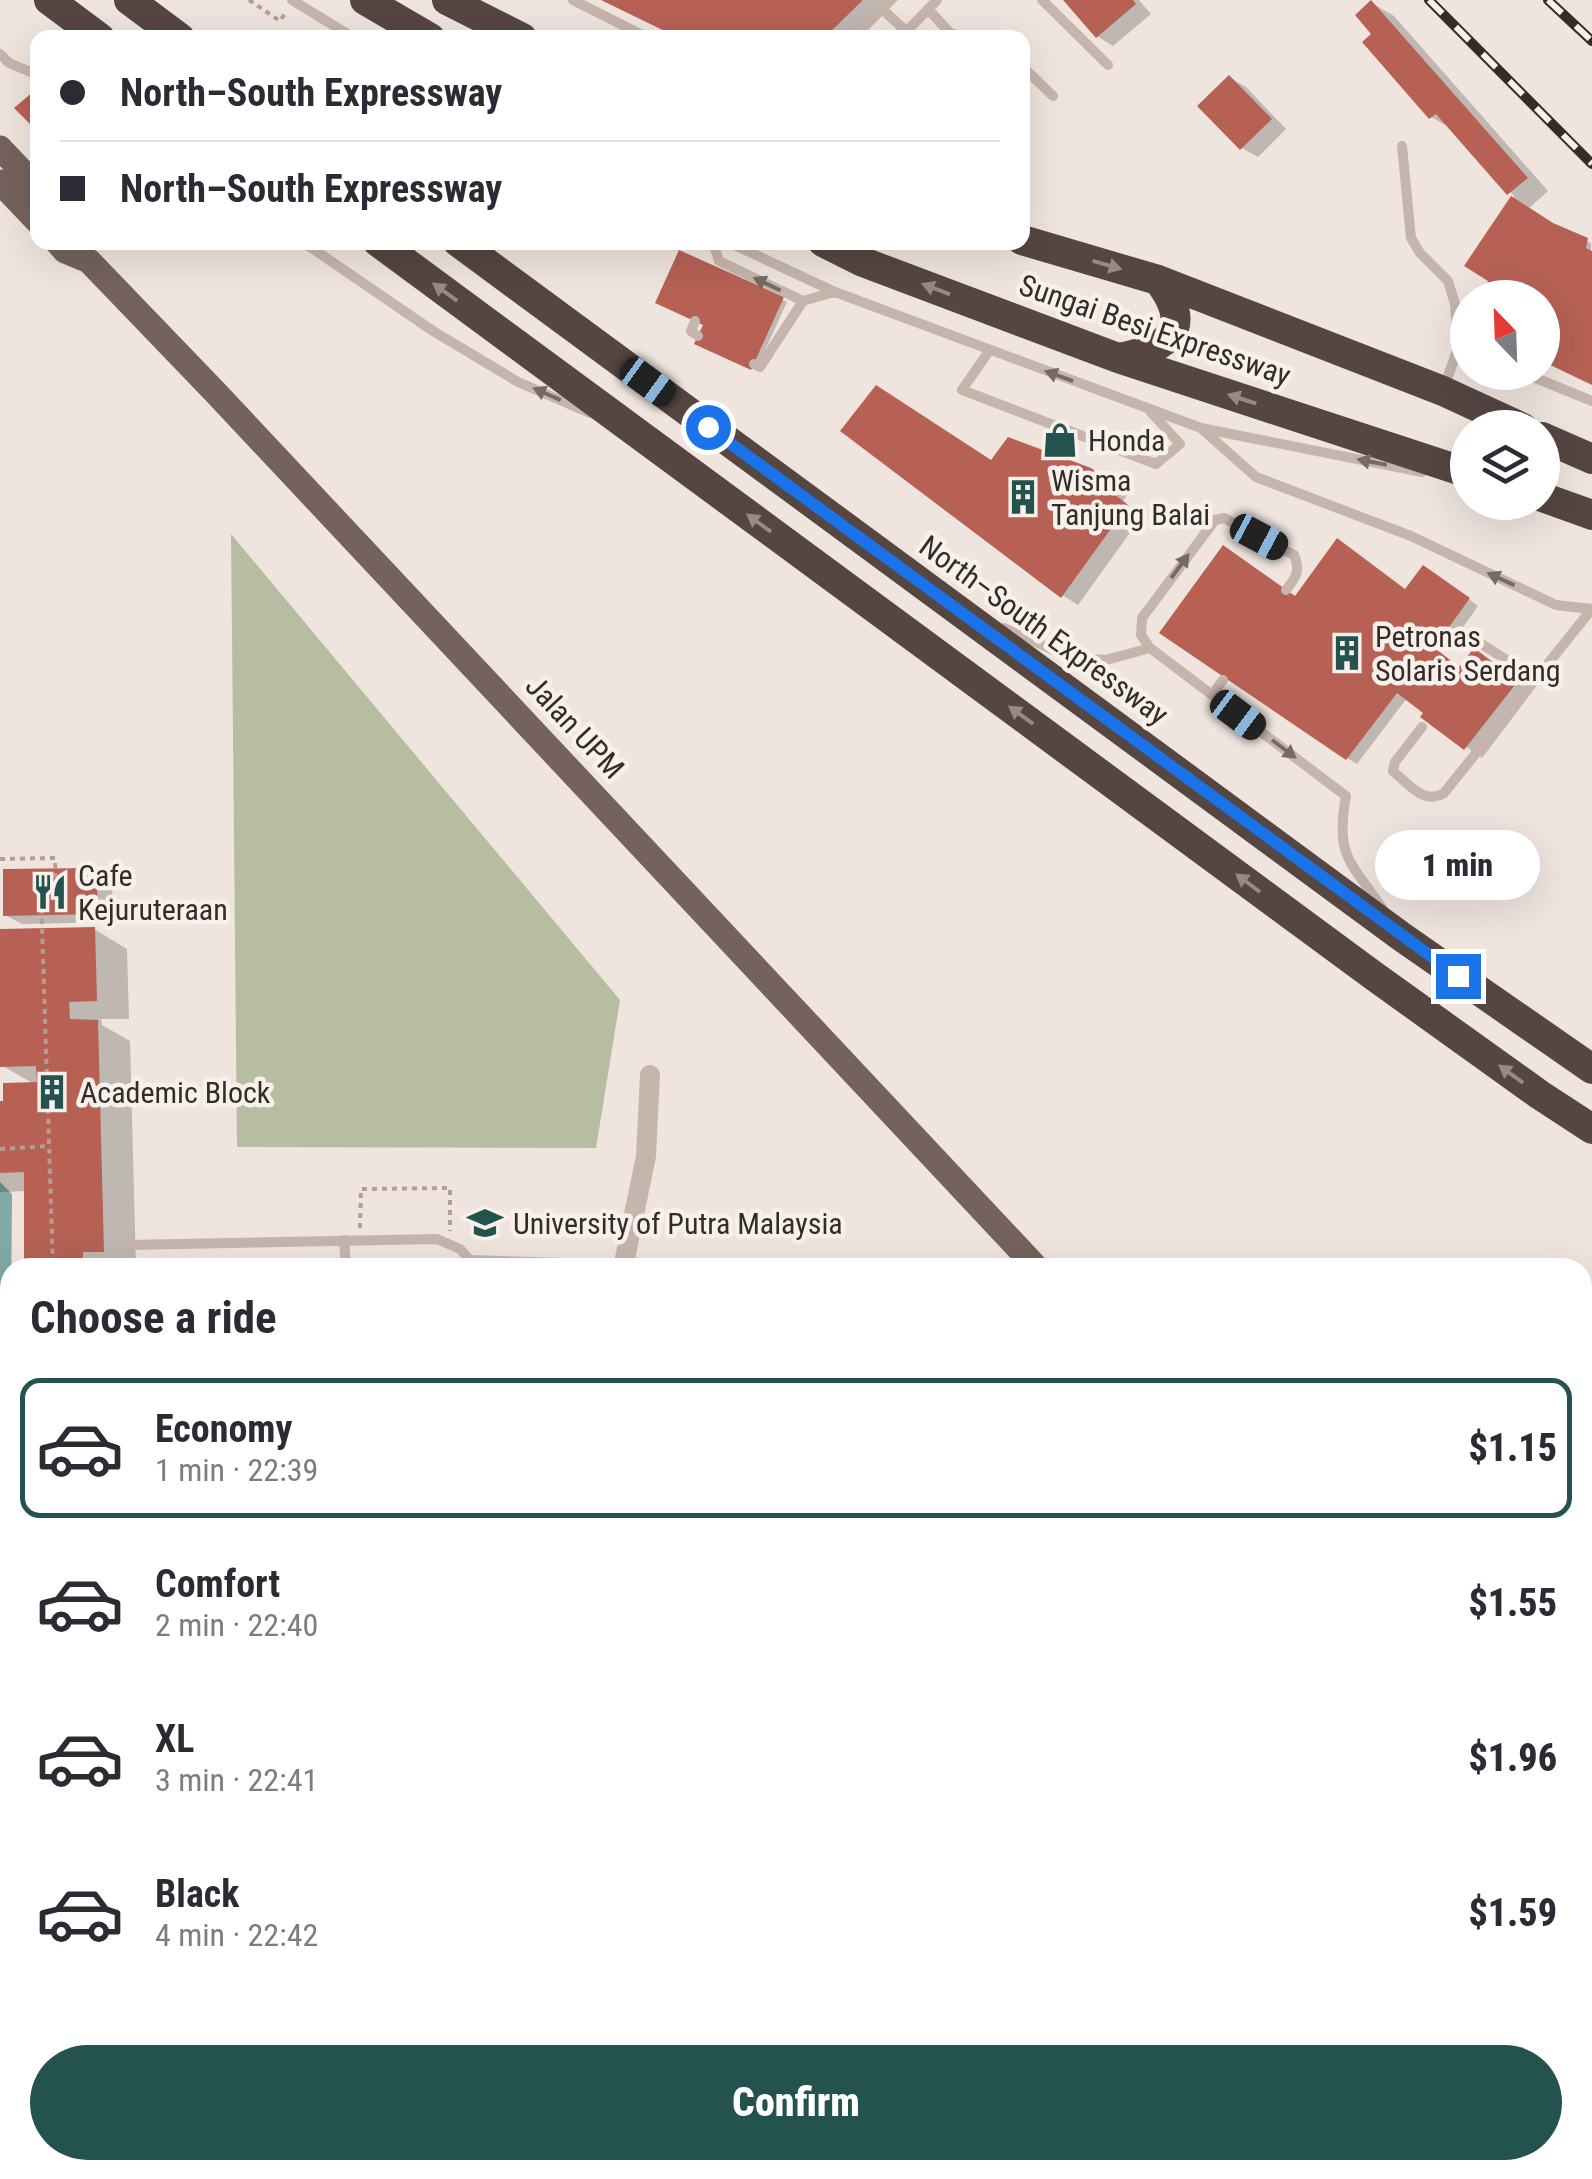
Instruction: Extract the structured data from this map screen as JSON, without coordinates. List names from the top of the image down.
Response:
{
  "streets": {
    "highway": ["Sungai Besi Expressway", "North–South Expressway"],
    "main road": ["Jalan UPM"]
  },
  "places": {
    "shop": ["Honda"],
    "building": ["Wisma Tanjung Balai", "Petronas Solaris Serdang", "Academic Block"],
    "restaurant": ["Cafe Kejuruteraan"],
    "school or university": ["University of Putra Malaysia"]
  },
  "north": "top left",
  "page": {
    "banner": ["North–South Expressway", "North–South Expressway"],
    "bubble": "1 min",
    "heading": "Choose a ride",
    "list": [
      {
        "name": "Economy",
        "note": "1 min · 22:39",
        "value": "$1.15"
      },
      {
        "name": "Comfort",
        "note": "2 min · 22:40",
        "value": "$1.55"
      },
      {
        "name": "XL",
        "note": "3 min · 22:41",
        "value": "$1.96"
      },
      {
        "name": "Black",
        "note": "4 min · 22:42",
        "value": "$1.59"
      }
    ],
    "buttons": "Confirm"
  }
}
